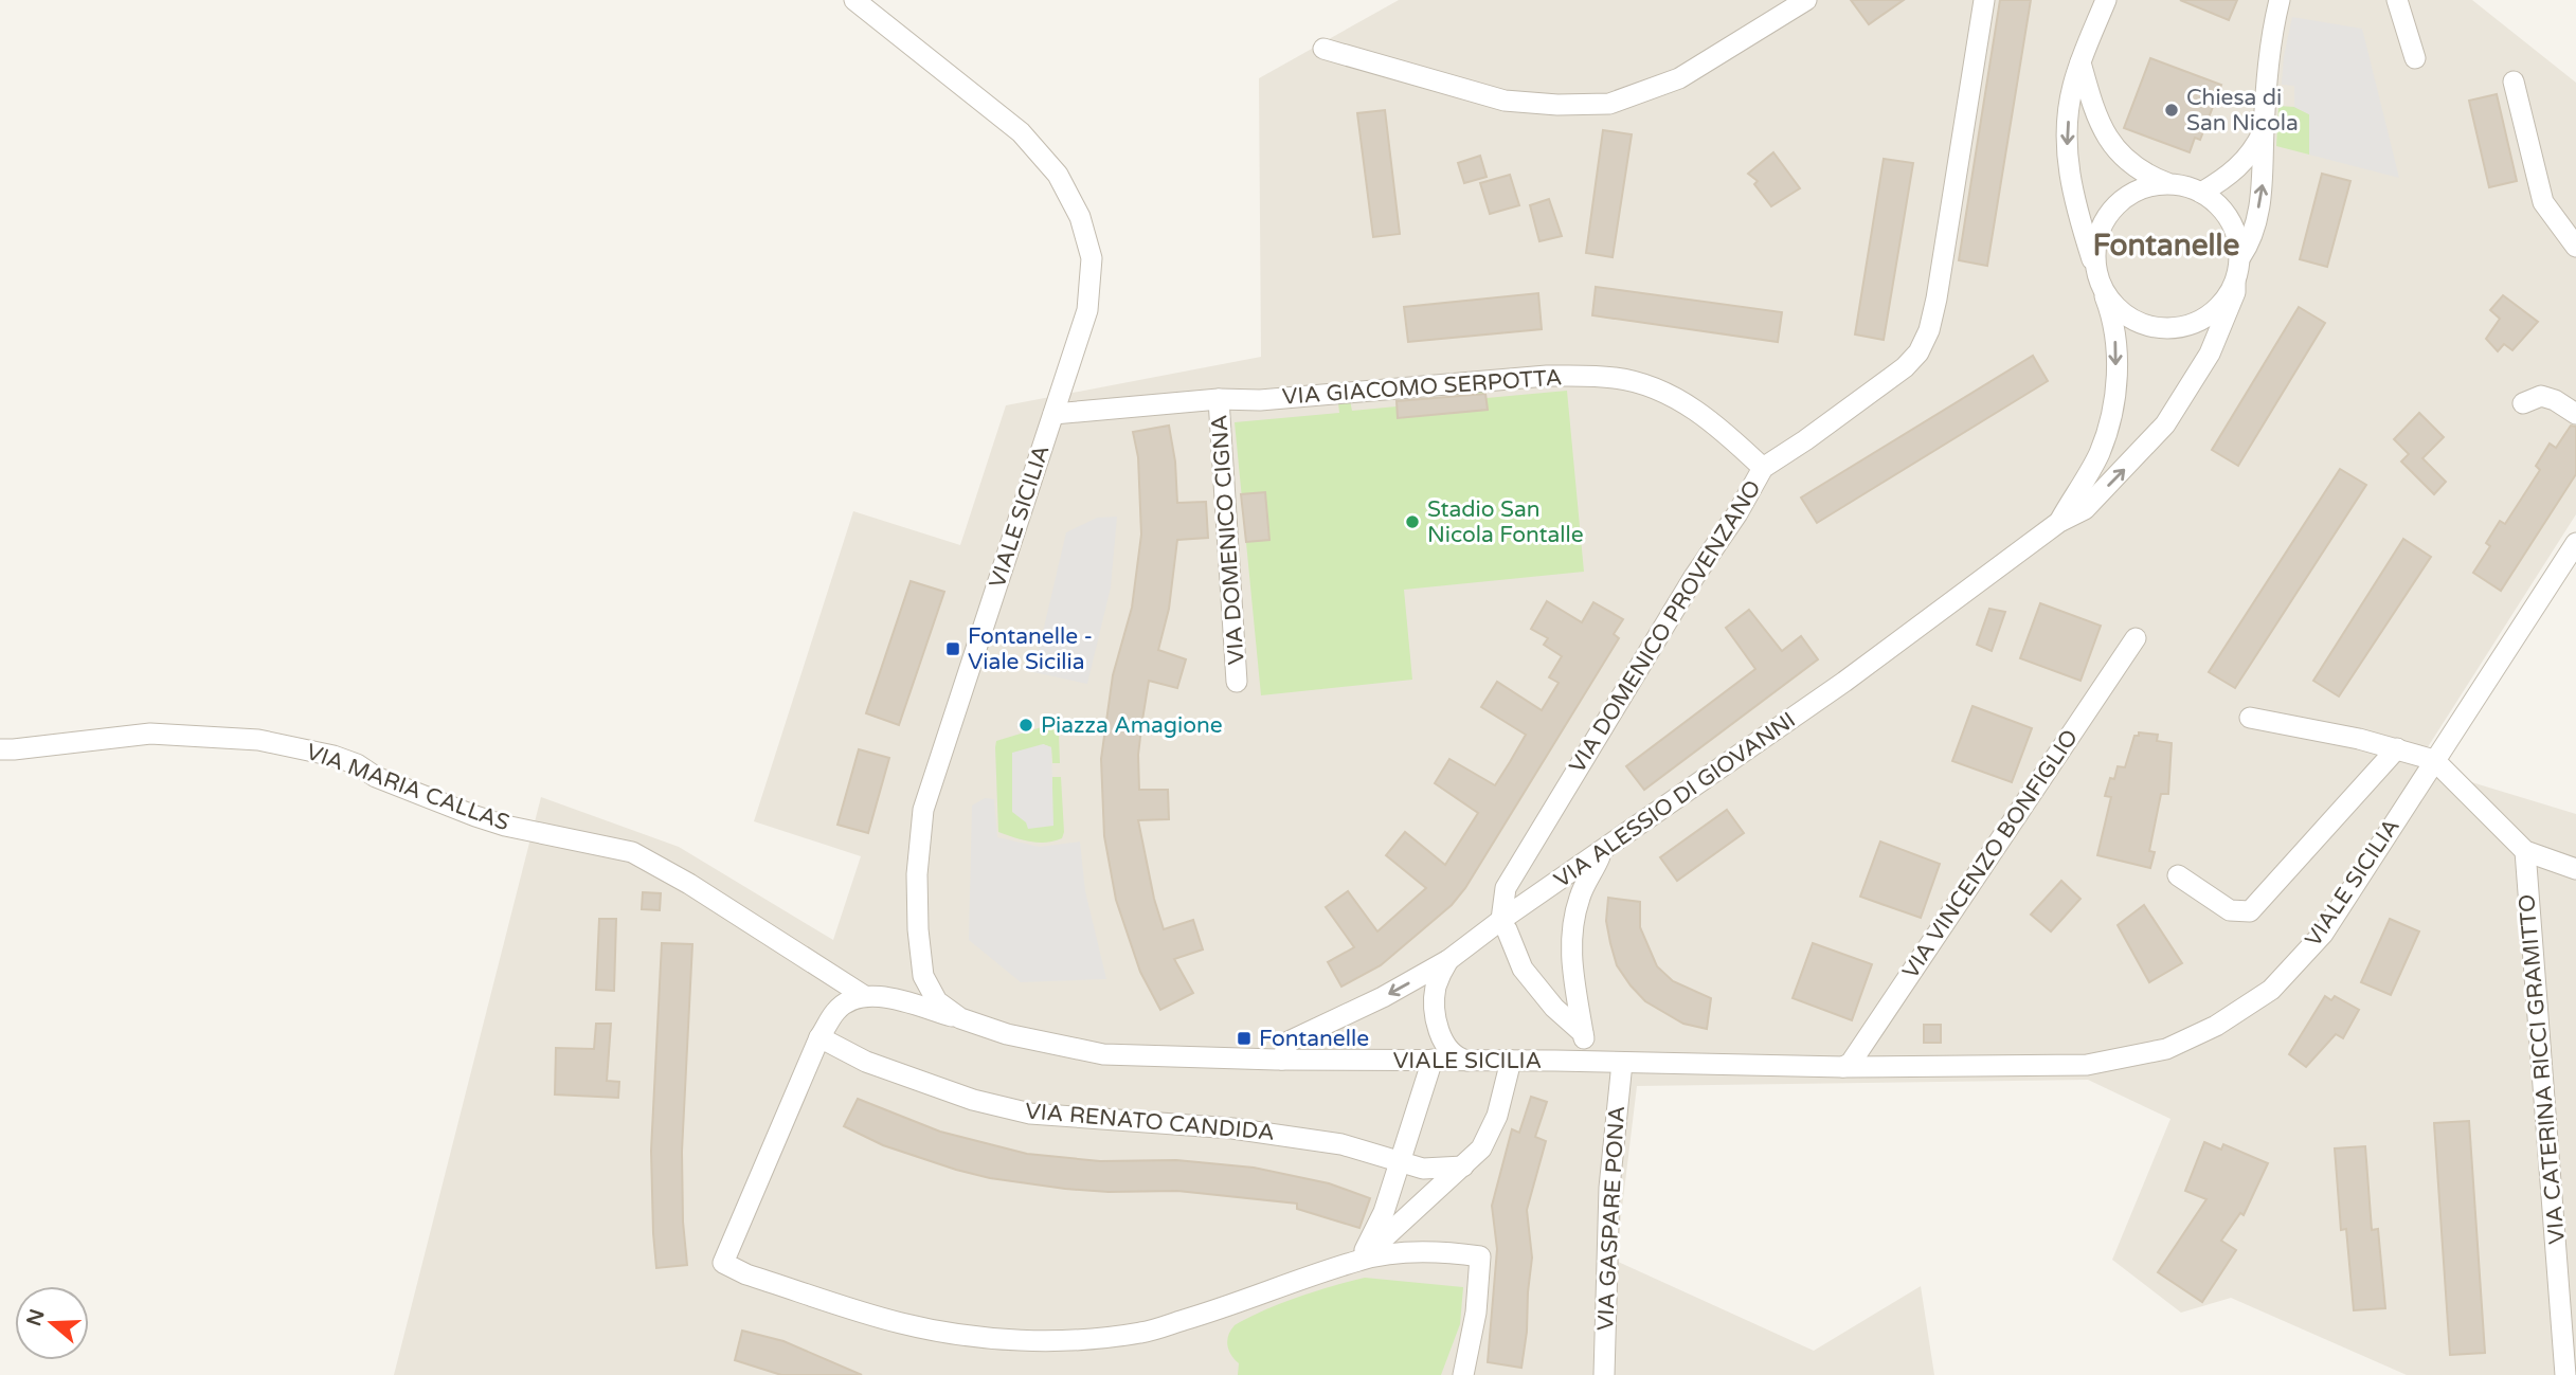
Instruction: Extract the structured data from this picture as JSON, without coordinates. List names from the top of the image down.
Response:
{
  "streets": {
    "street": [
      "VIA GIACOMO SERPOTTA",
      "VIALE SICILIA",
      "VIA DOMENICO CIGNA",
      "VIA DOMENICO PROVENZANO",
      "VIA MARIA CALLAS",
      "VIA ALESSIO DI GIOVANNI",
      "VIA VINCENZO BONFIGLIO",
      "VIA CATERINA RICCI GRAMITTO",
      "VIA RENATO CANDIDA",
      "VIA GASPARE PONA"
    ]
  },
  "crossings": [
    ["VIA GIACOMO SERPOTTA", "VIALE SICILIA"],
    ["VIA GIACOMO SERPOTTA", "VIA DOMENICO CIGNA"],
    ["VIA GIACOMO SERPOTTA", "VIA DOMENICO PROVENZANO"],
    ["VIALE SICILIA", "VIA ALESSIO DI GIOVANNI"],
    ["VIALE SICILIA", "VIA VINCENZO BONFIGLIO"],
    ["VIALE SICILIA", "VIA GASPARE PONA"],
    ["VIA DOMENICO PROVENZANO", "VIA ALESSIO DI GIOVANNI"]
  ],
  "districts": ["Fontanelle"],
  "places": {
    "other": ["Chiesa di San Nicola", "Stadio San Nicola Fontalle", "Piazza Amagione"],
    "transit": ["Fontanelle - Viale Sicilia", "Fontanelle"]
  },
  "north": "left"
}
